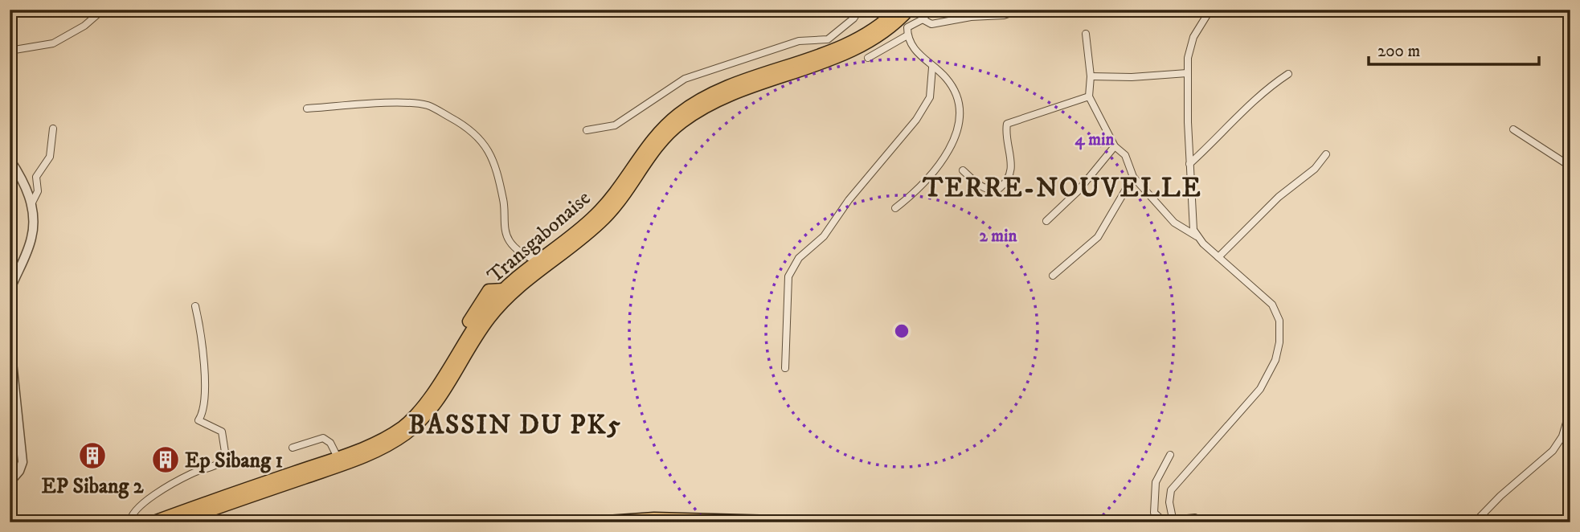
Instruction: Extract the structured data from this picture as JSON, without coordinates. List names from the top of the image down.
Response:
{
  "streets": {
    "highway": ["Transgabonaise"]
  },
  "districts": ["TERRE-NOUVELLE", "BASSIN DU PK5"],
  "places": {
    "building": ["EP Sibang 2", "Ep Sibang 1"]
  },
  "scale_bar": "200 m",
  "rings": ["4 min", "2 min"]
}
